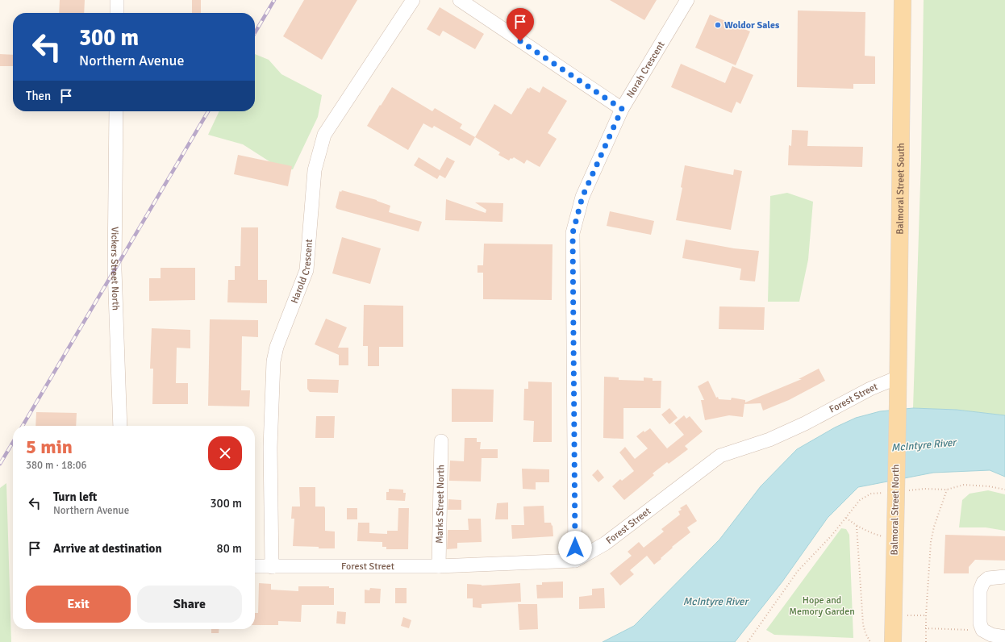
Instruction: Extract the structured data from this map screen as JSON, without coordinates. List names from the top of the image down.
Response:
{
  "streets": {
    "main road": ["Balmoral Street South", "Balmoral Street North"],
    "street": [
      "Norah Crescent",
      "Vickers Street North",
      "Harold Crescent",
      "Forest Street",
      "Marks Street North"
    ]
  },
  "crossings": [
    ["Norah Crescent", "Forest Street"],
    ["Balmoral Street South", "Forest Street"],
    ["Balmoral Street South", "Balmoral Street North"],
    ["Harold Crescent", "Forest Street"],
    ["Forest Street", "Marks Street North"],
    ["Forest Street", "Balmoral Street North"]
  ],
  "water": ["McIntyre River"],
  "parks": ["Hope and Memory Garden"],
  "places": ["Woldor Sales"],
  "page": {
    "turn": ["300 m", "Northern Avenue"],
    "then": "Then",
    "heading": ["5 min", "380 m · 18:06"],
    "list": [
      {
        "name": "Turn left",
        "note": "Northern Avenue",
        "value": "300 m"
      },
      {
        "name": "Arrive at destination",
        "value": "80 m"
      }
    ],
    "buttons": ["Exit", "Share"]
  }
}
